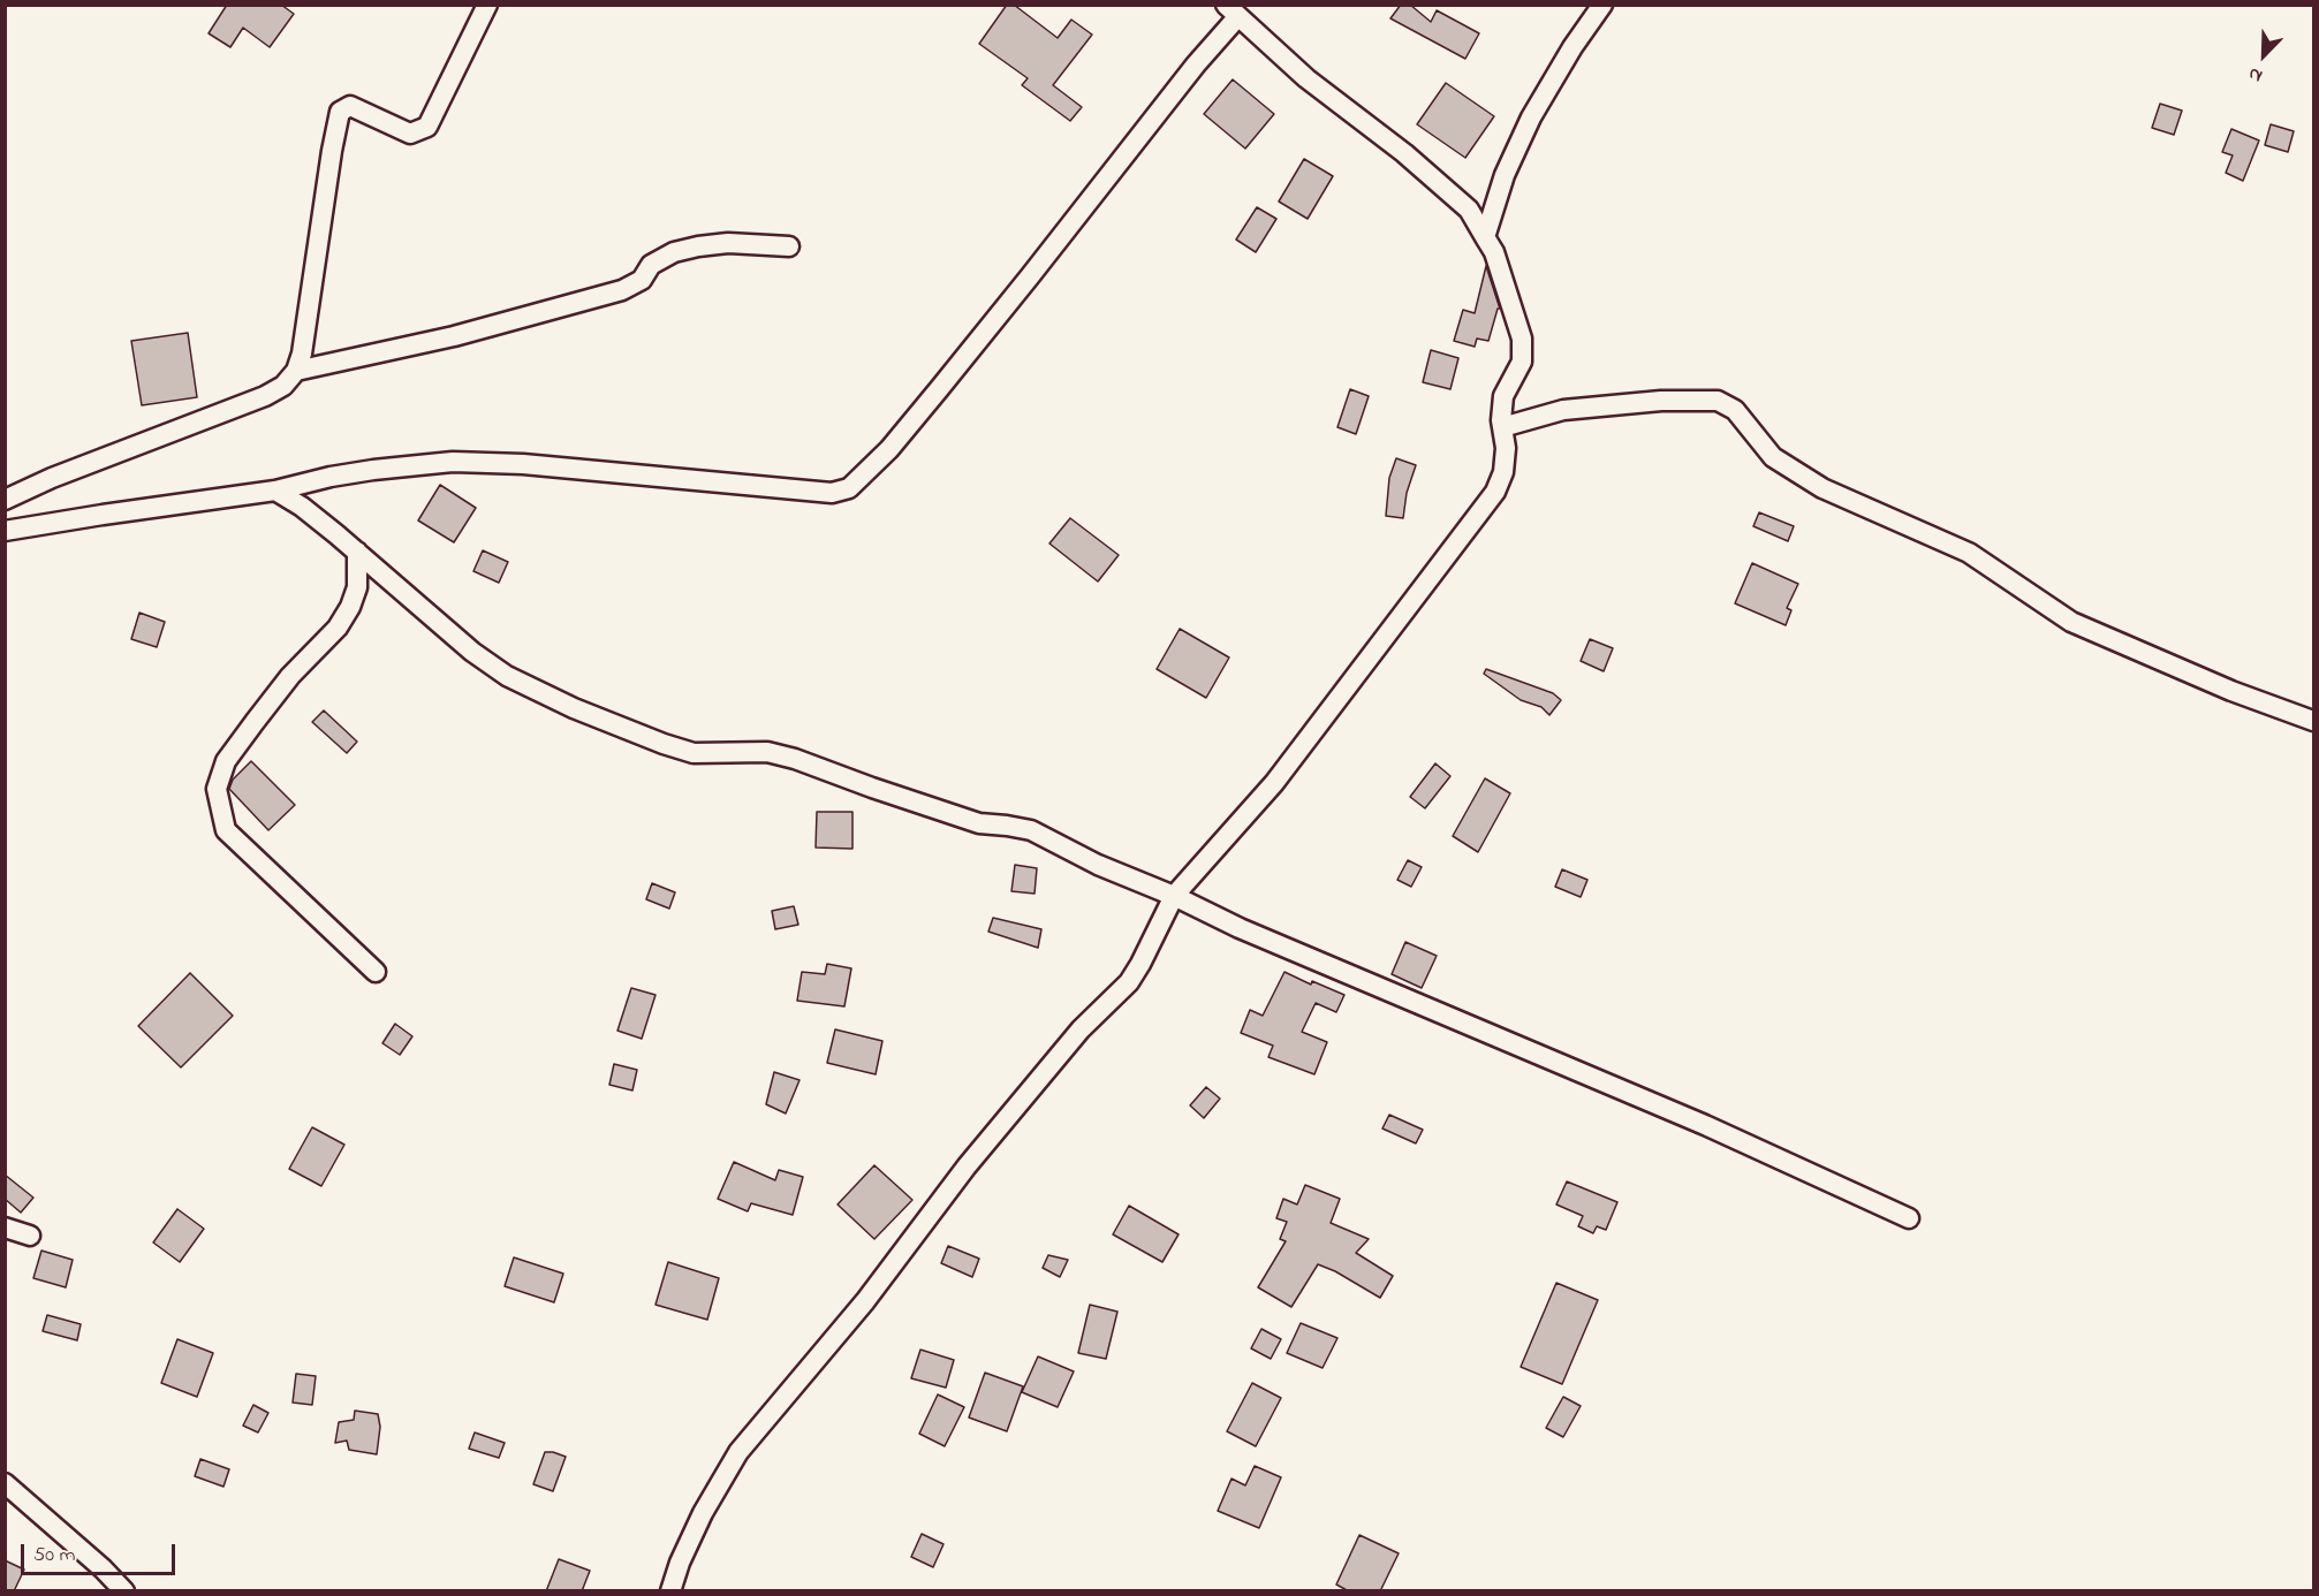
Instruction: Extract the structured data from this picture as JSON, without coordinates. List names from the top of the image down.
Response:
{
  "scale_bar": "50 m",
  "north": "bottom left"
}
